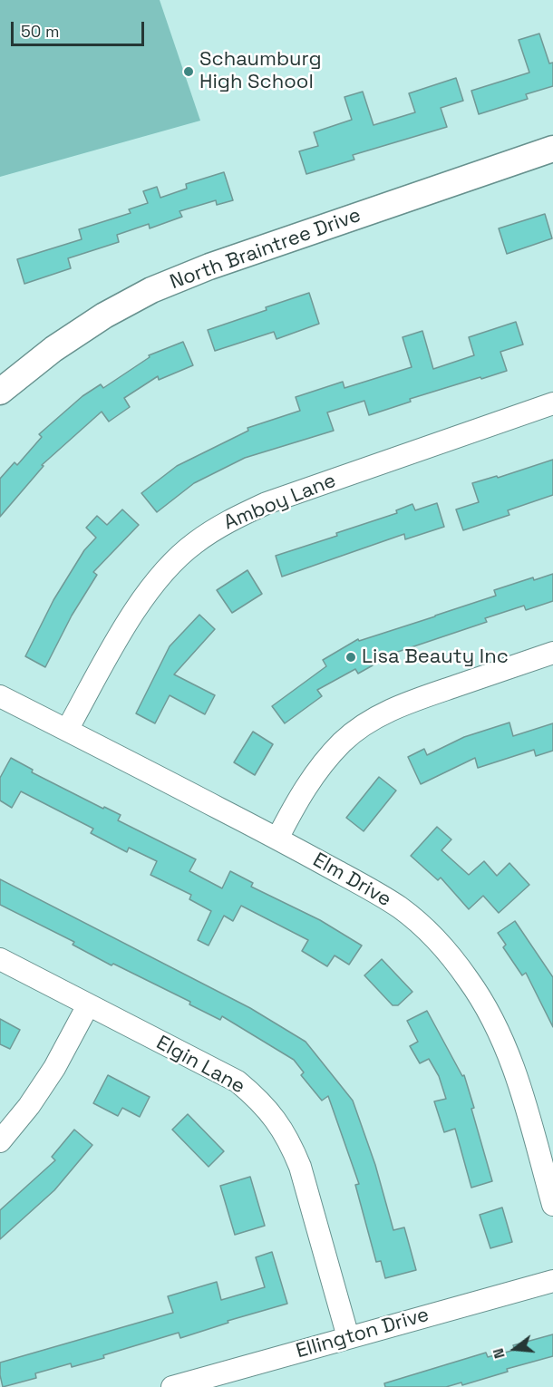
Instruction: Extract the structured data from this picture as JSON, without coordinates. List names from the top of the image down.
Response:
{
  "streets": {
    "street": [
      "North Braintree Drive",
      "Amboy Lane",
      "Elm Drive",
      "Elgin Lane",
      "Ellington Drive"
    ]
  },
  "crossings": [
    ["Amboy Lane", "Elm Drive"],
    ["Elgin Lane", "Ellington Drive"]
  ],
  "places": ["Schaumburg High School", "Lisa Beauty Inc"],
  "scale_bar": "50 m",
  "north": "left"
}
